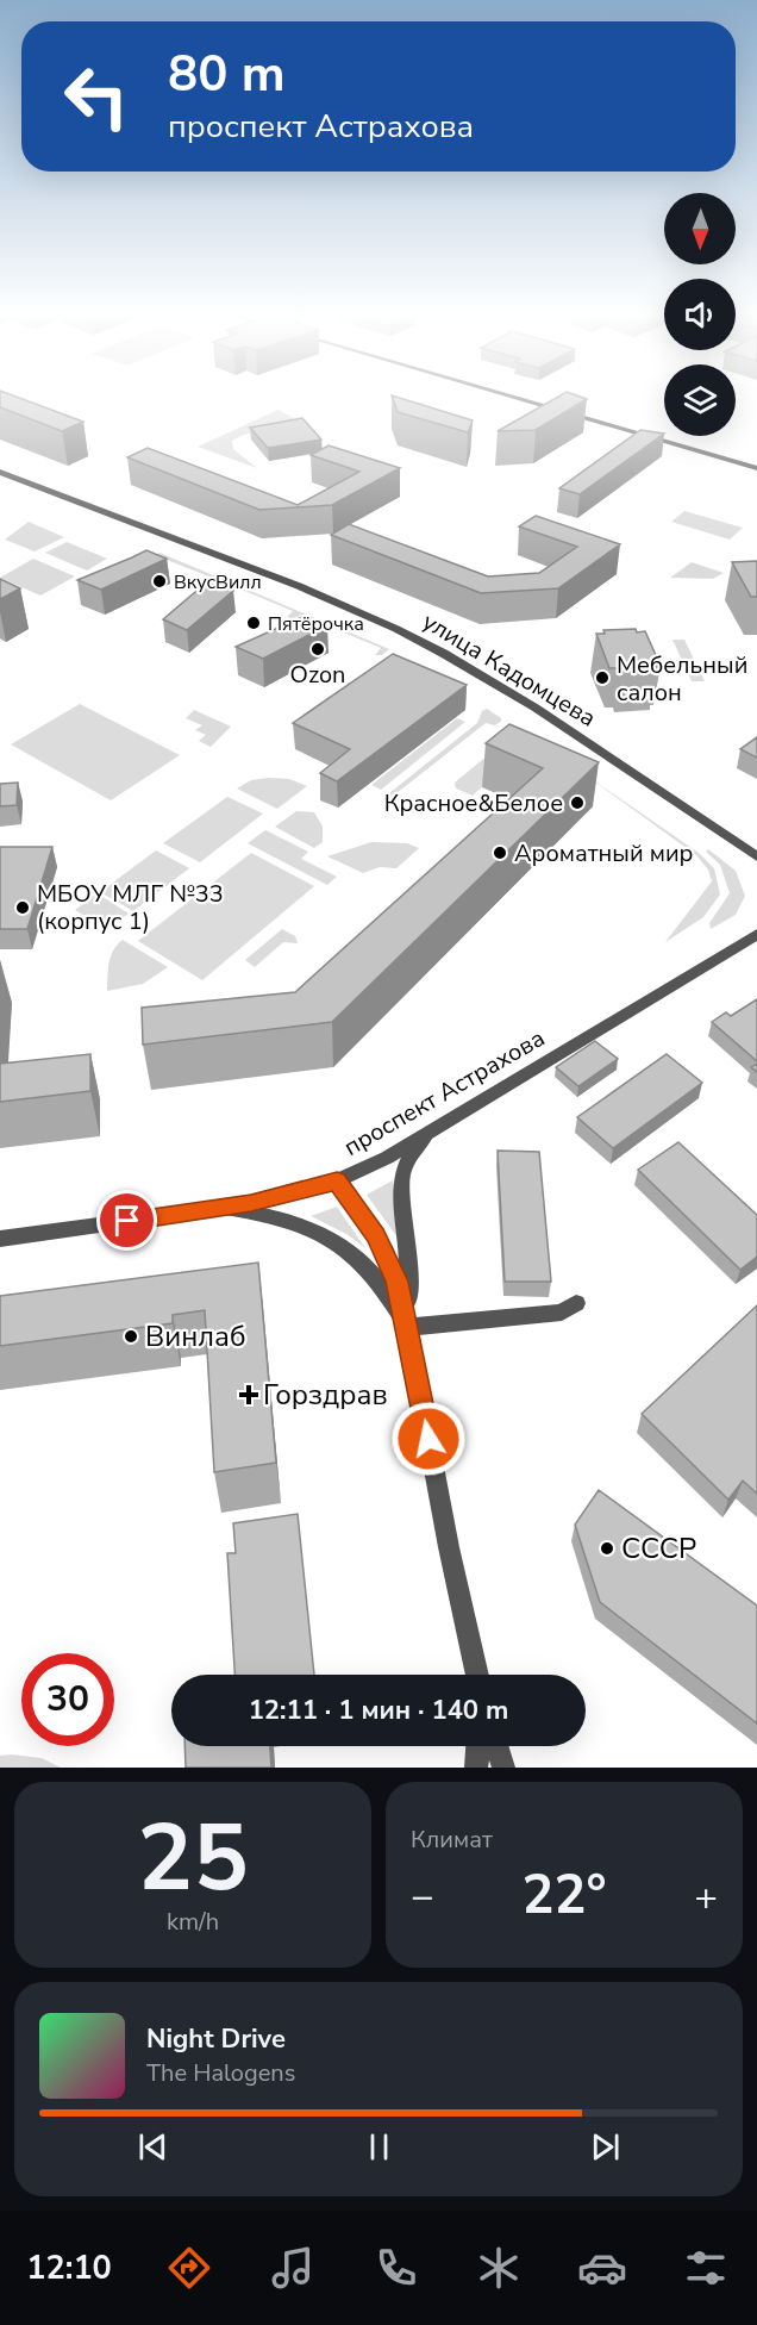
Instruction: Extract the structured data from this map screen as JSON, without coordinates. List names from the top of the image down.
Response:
{
  "streets": {
    "street": ["улица Кадомцева", "проспект Астрахова"]
  },
  "places": {
    "other": [
      "ВкусВилл",
      "Пятёрочка",
      "Ozon",
      "Мебельный салон",
      "Красное&Белое",
      "Ароматный мир",
      "МБОУ МЛГ №33 (корпус 1)",
      "Винлаб",
      "СССР"
    ],
    "health": ["Горздрав"]
  },
  "north": "bottom",
  "page": {
    "turn": ["80 m", "проспект Астрахова"],
    "limit": "30",
    "trip": "12:11 · 1 мин · 140 m",
    "tile": [
      ["25", "km/h"],
      "Климат"
    ],
    "heat": ["−", "22°", "+"],
    "song": ["Night Drive", "The Halogens"],
    "tabs": "12:10"
  }
}
